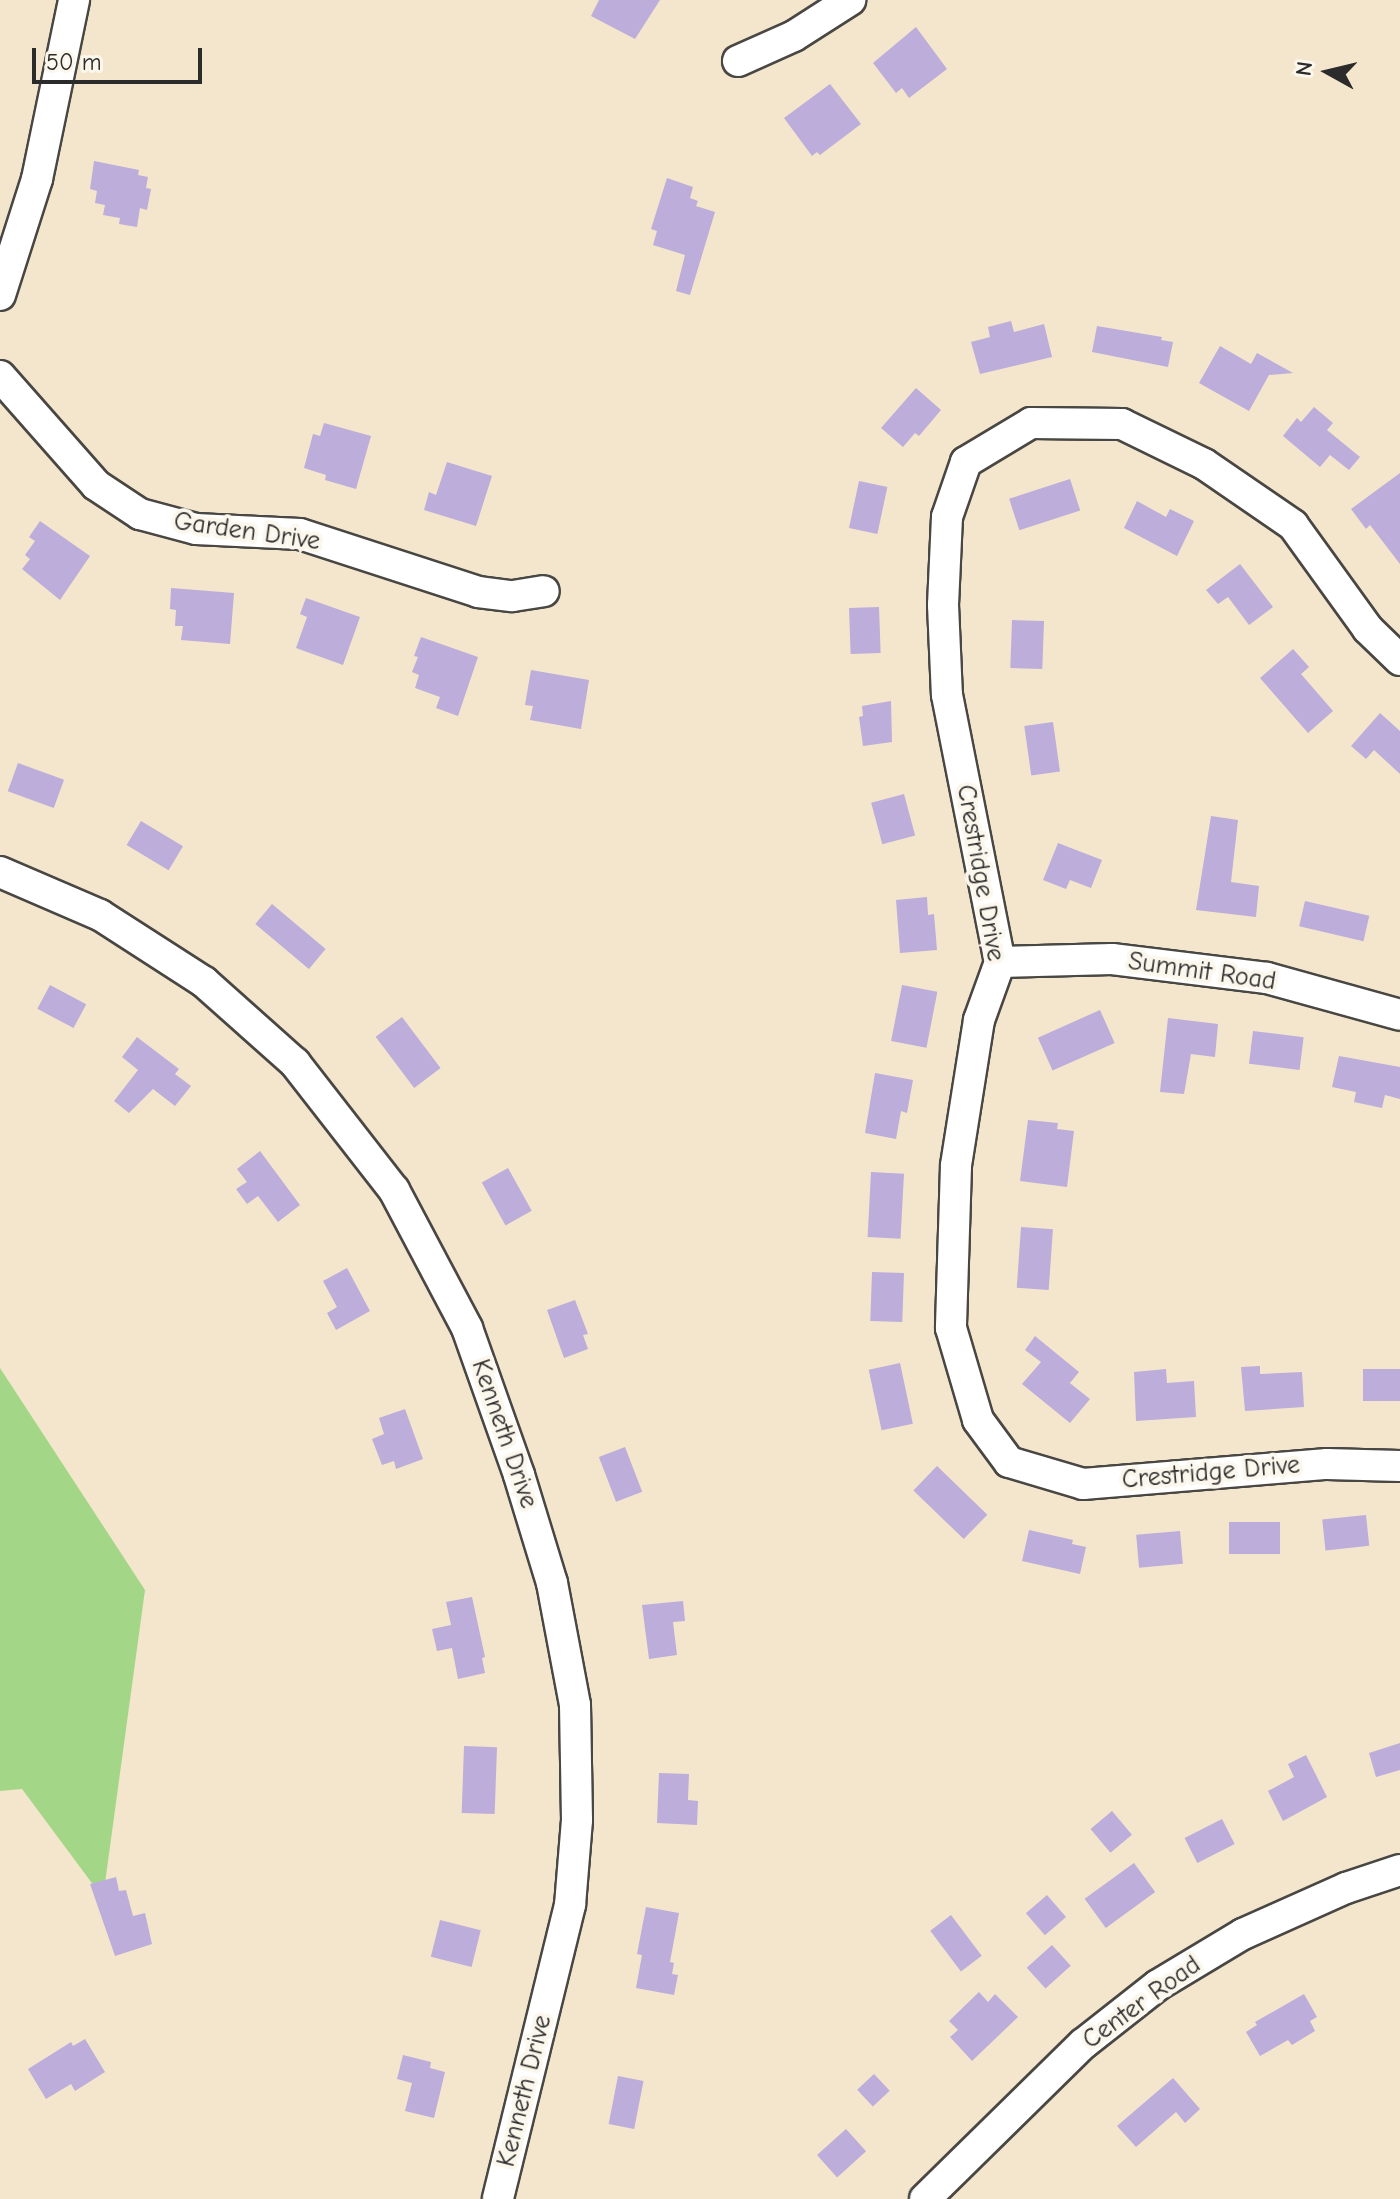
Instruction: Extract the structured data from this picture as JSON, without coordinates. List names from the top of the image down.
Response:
{
  "streets": {
    "street": [
      "Garden Drive",
      "Crestridge Drive",
      "Summit Road",
      "Kenneth Drive",
      "Center Road"
    ]
  },
  "crossings": [
    ["Crestridge Drive", "Summit Road"]
  ],
  "scale_bar": "50 m",
  "north": "left"
}
